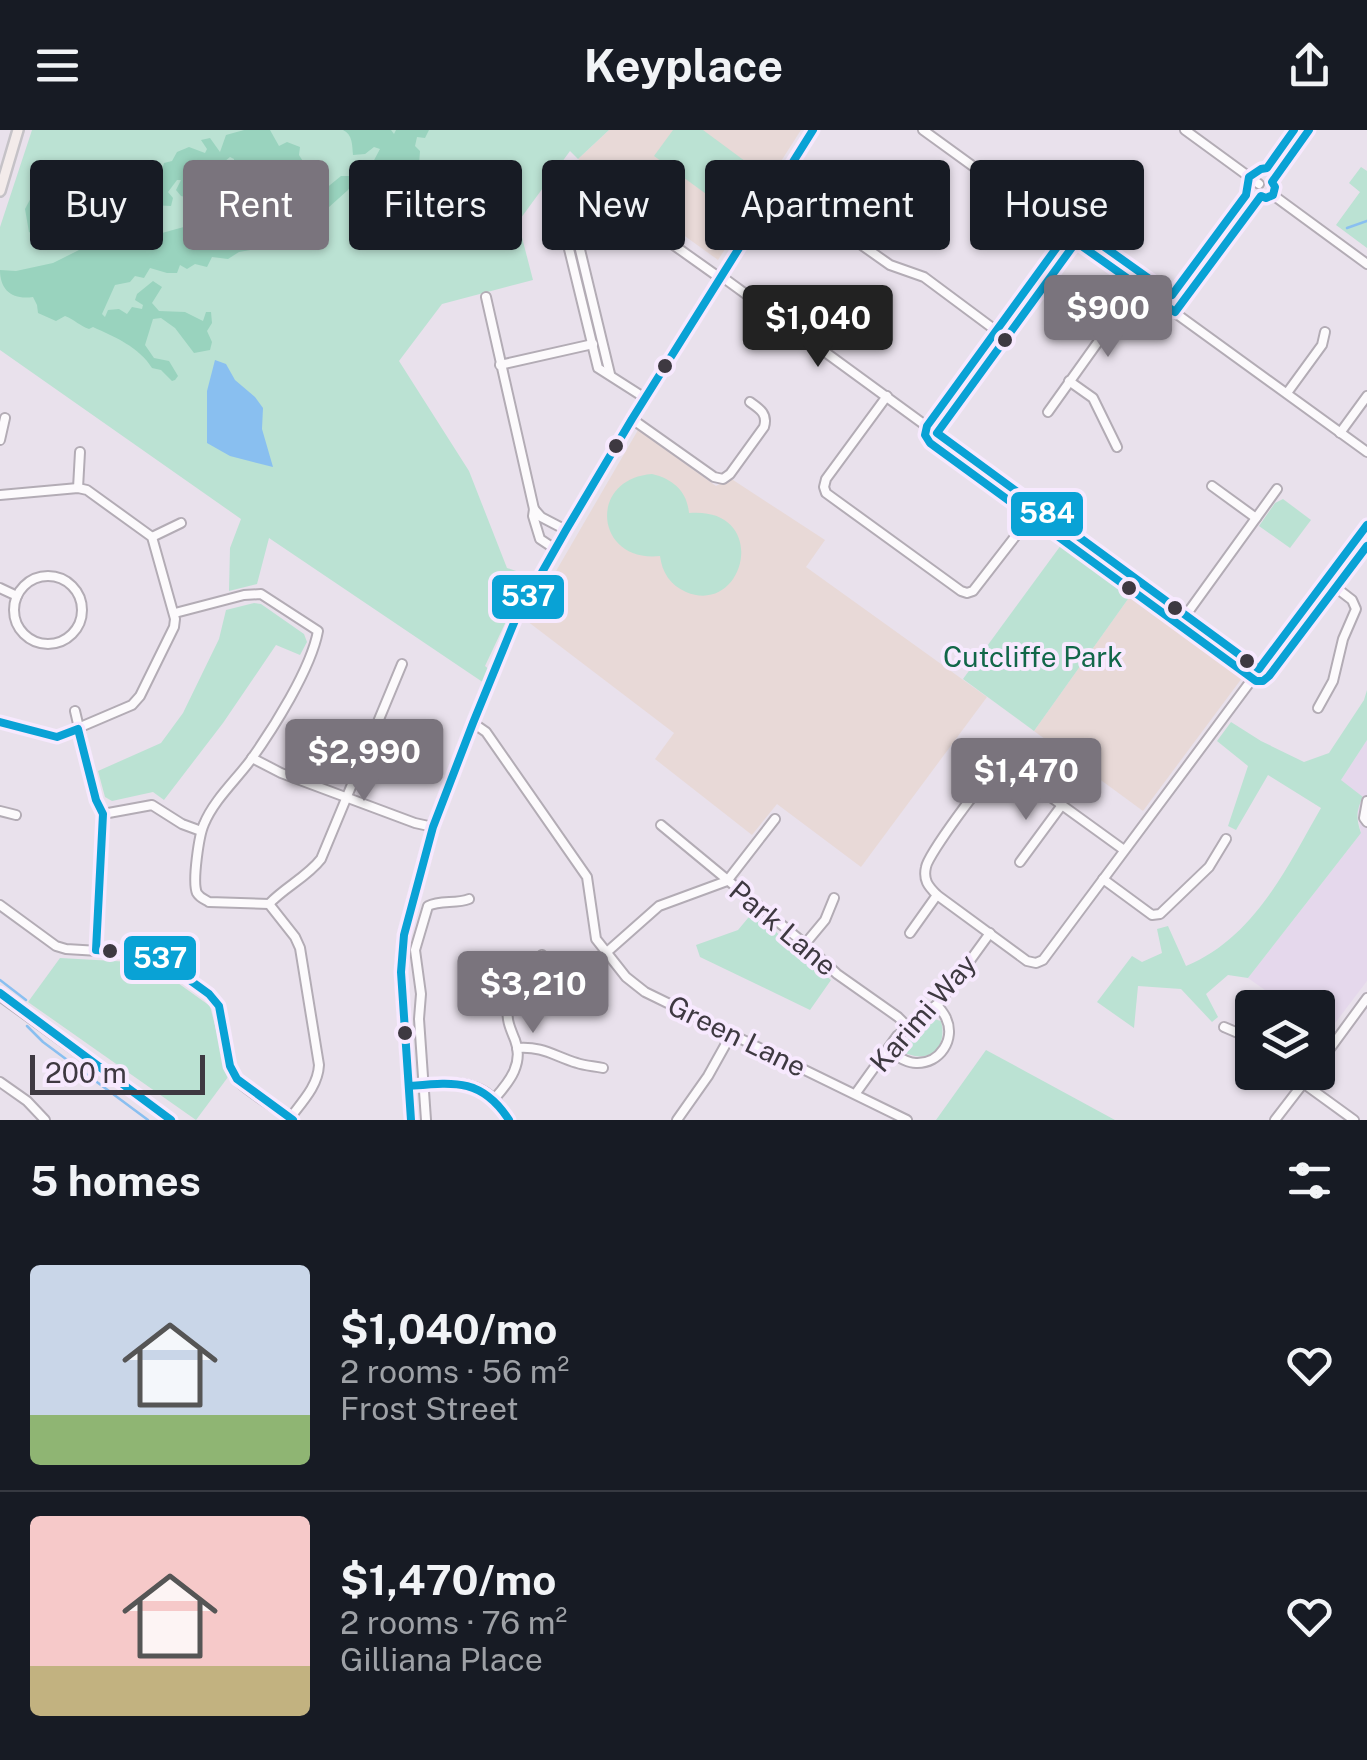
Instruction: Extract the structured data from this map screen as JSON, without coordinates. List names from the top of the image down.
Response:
{
  "streets": {
    "street": ["Park Lane", "Karimi Way", "Green Lane"]
  },
  "crossings": [
    ["Park Lane", "Karimi Way"],
    ["Karimi Way", "Green Lane"]
  ],
  "parks": ["Cutcliffe Park"],
  "lines": ["transit line 537", "transit line 584"],
  "scale_bar": "200 m",
  "page": {
    "header": "Keyplace",
    "chip": [
      "Buy",
      "Rent",
      "Filters",
      "New",
      "Apartment",
      "House"
    ],
    "price": [
      "$900",
      "$1,040",
      "$2,990",
      "$1,470",
      "$3,210"
    ],
    "scale": "200 m",
    "heading": "5 homes",
    "list": [
      {
        "name": "$1,040/mo",
        "note": "2 rooms · 56 m² · Frost Street"
      },
      {
        "name": "$1,470/mo",
        "note": "2 rooms · 76 m² · Gilliana Place"
      }
    ]
  }
}
